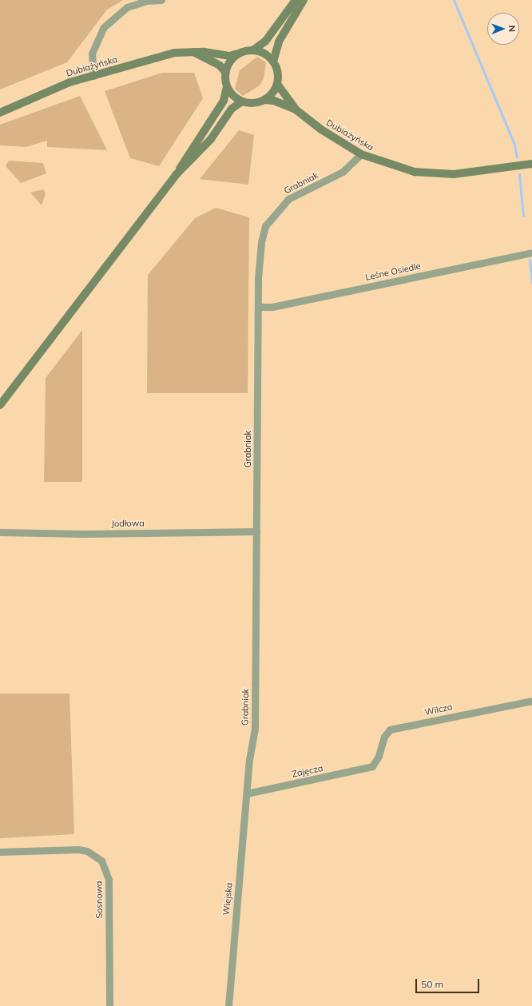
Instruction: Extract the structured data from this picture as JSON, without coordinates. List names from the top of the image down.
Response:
{
  "streets": {
    "main road": ["Dubiażyńska"],
    "street": [
      "Grabniak",
      "Leśne Osiedle",
      "Jodłowa",
      "Wilcza",
      "Zajęcza",
      "Wiejska",
      "Sosnowa"
    ]
  },
  "crossings": [
    ["Dubiażyńska", "Grabniak"],
    ["Grabniak", "Leśne Osiedle"],
    ["Grabniak", "Jodłowa"],
    ["Grabniak", "Zajęcza"],
    ["Grabniak", "Wiejska"],
    ["Wilcza", "Zajęcza"],
    ["Zajęcza", "Wiejska"]
  ],
  "scale_bar": "50 m",
  "north": "right"
}
